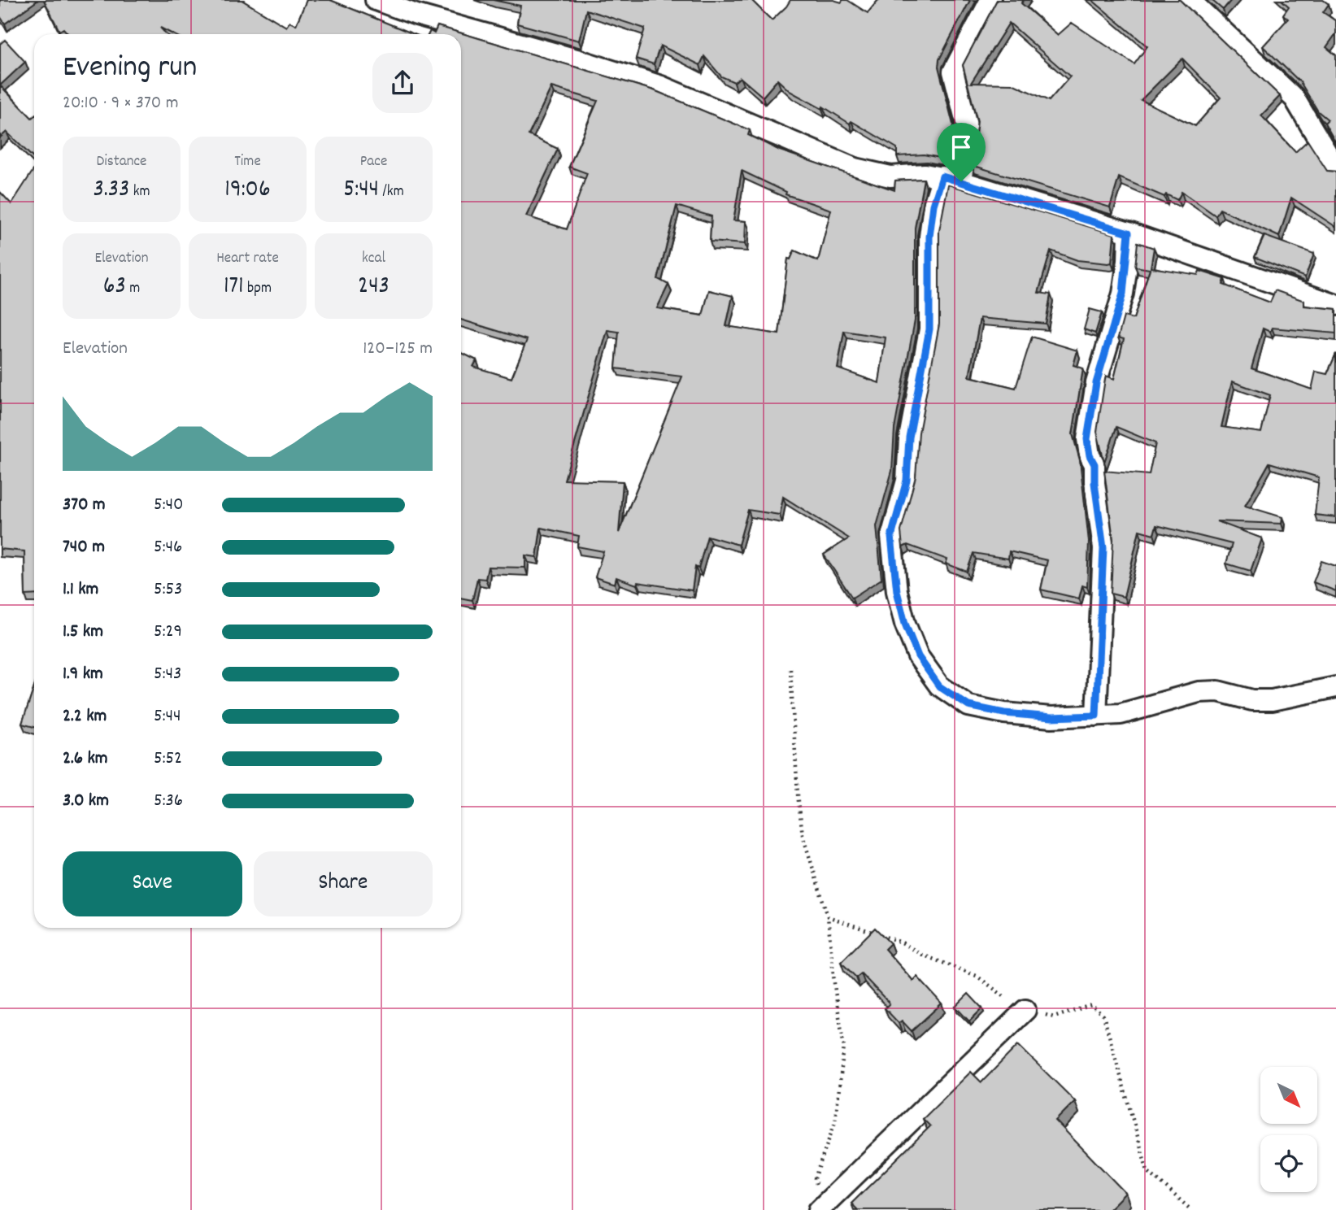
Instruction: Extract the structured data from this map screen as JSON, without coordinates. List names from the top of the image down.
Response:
{
  "north": "bottom right",
  "page": {
    "heading": ["Evening run", "20:10 · 9 × 370 m"],
    "stats": [
      ["Distance", "3.33 km"],
      ["Time", "19:06"],
      ["Pace", "5:44 /km"],
      ["Elevation", "63 m"],
      ["Heart rate", "171 bpm"],
      ["kcal", "243"]
    ],
    "chart": ["Elevation", "120–125 m"],
    "list": [
      {
        "name": "370 m",
        "note": "5:40"
      },
      {
        "name": "740 m",
        "note": "5:46"
      },
      {
        "name": "1.1 km",
        "note": "5:53"
      },
      {
        "name": "1.5 km",
        "note": "5:29"
      },
      {
        "name": "1.9 km",
        "note": "5:43"
      },
      {
        "name": "2.2 km",
        "note": "5:44"
      },
      {
        "name": "2.6 km",
        "note": "5:52"
      },
      {
        "name": "3.0 km",
        "note": "5:36"
      }
    ],
    "buttons": ["Save", "Share"]
  }
}
